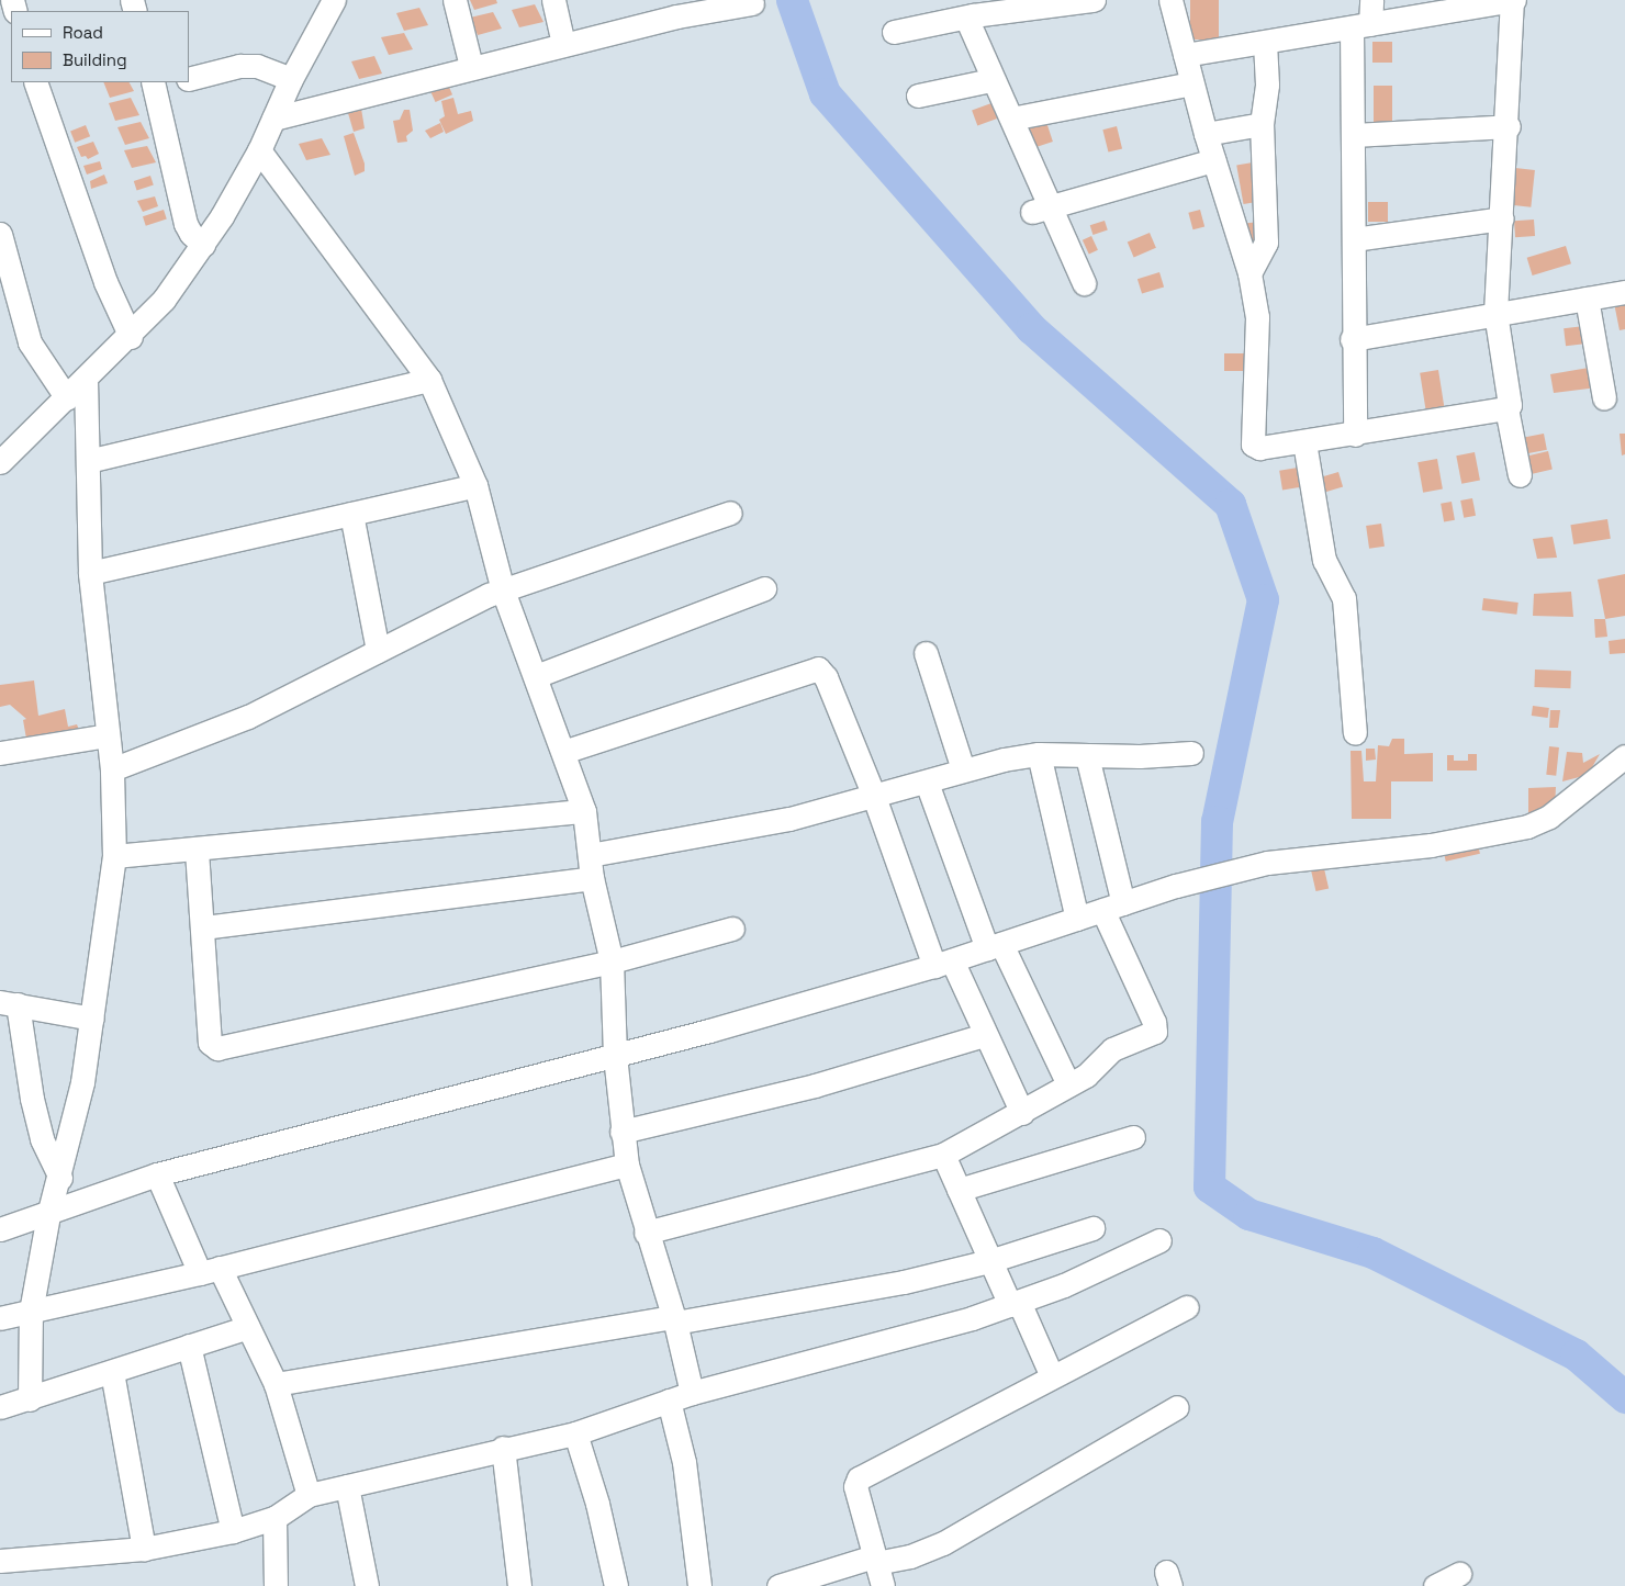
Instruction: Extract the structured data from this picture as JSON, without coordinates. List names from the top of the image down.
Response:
{
  "legend": ["Road", "Building"]
}
